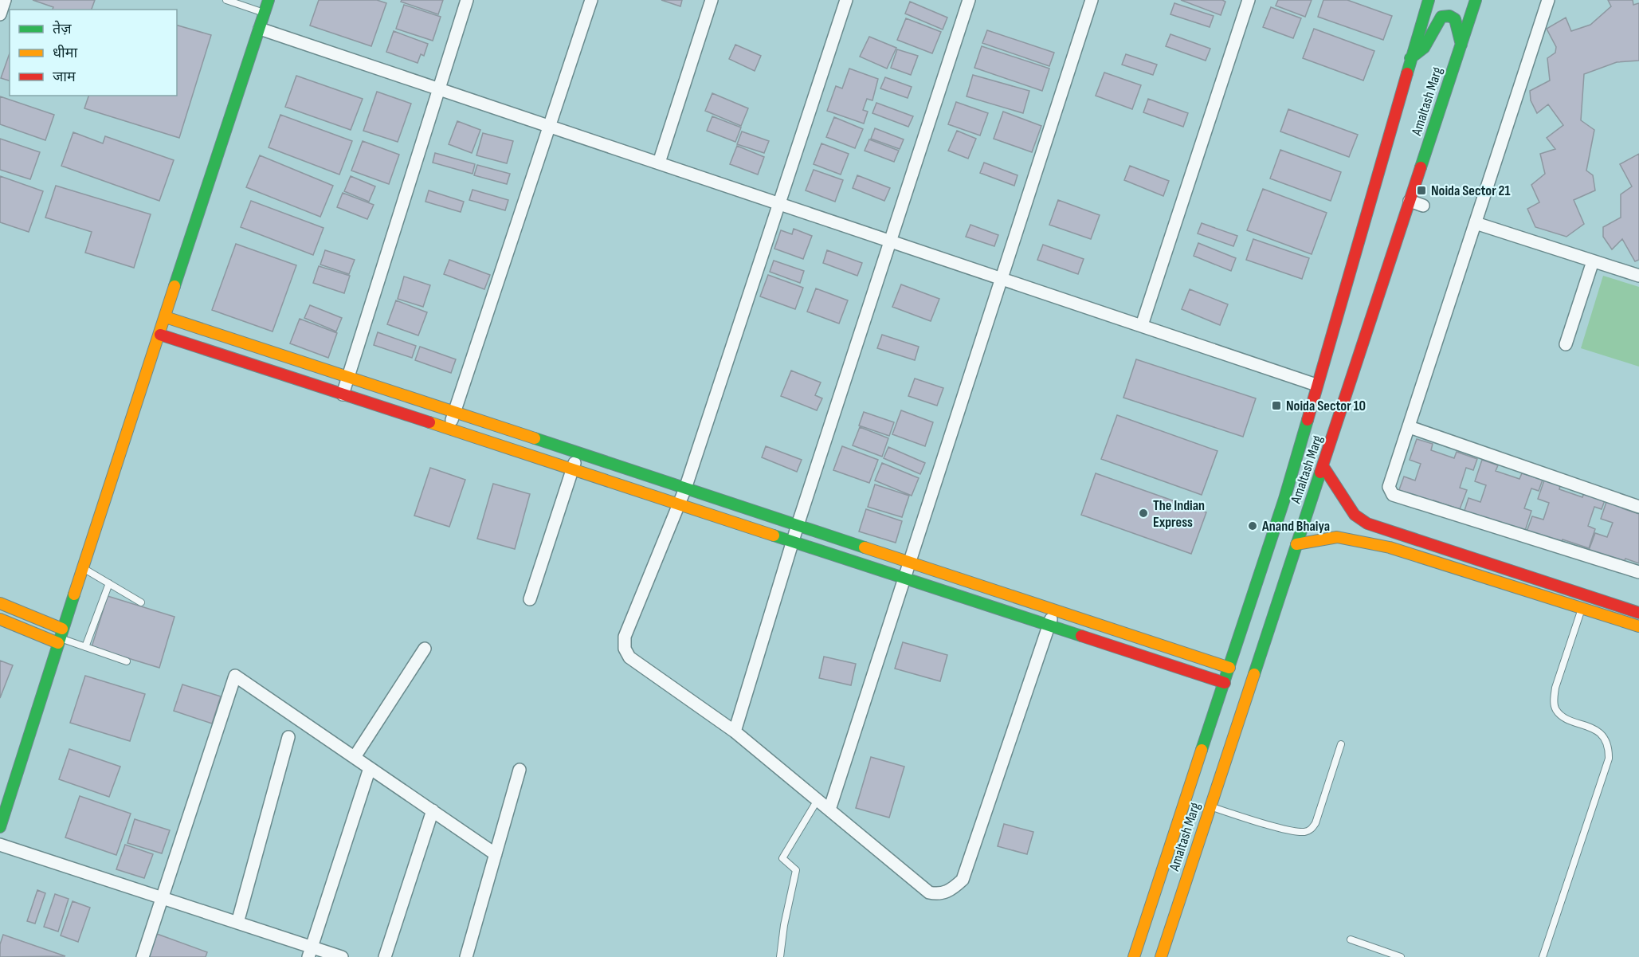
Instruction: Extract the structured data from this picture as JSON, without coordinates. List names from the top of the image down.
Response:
{
  "streets": {
    "street": ["Amaltash Marg"]
  },
  "places": {
    "transit": ["Noida Sector 21", "Noida Sector 10"],
    "other": ["The Indian Express", "Anand Bhaiya"]
  },
  "legend": ["तेज़", "धीमा", "जाम"]
}
